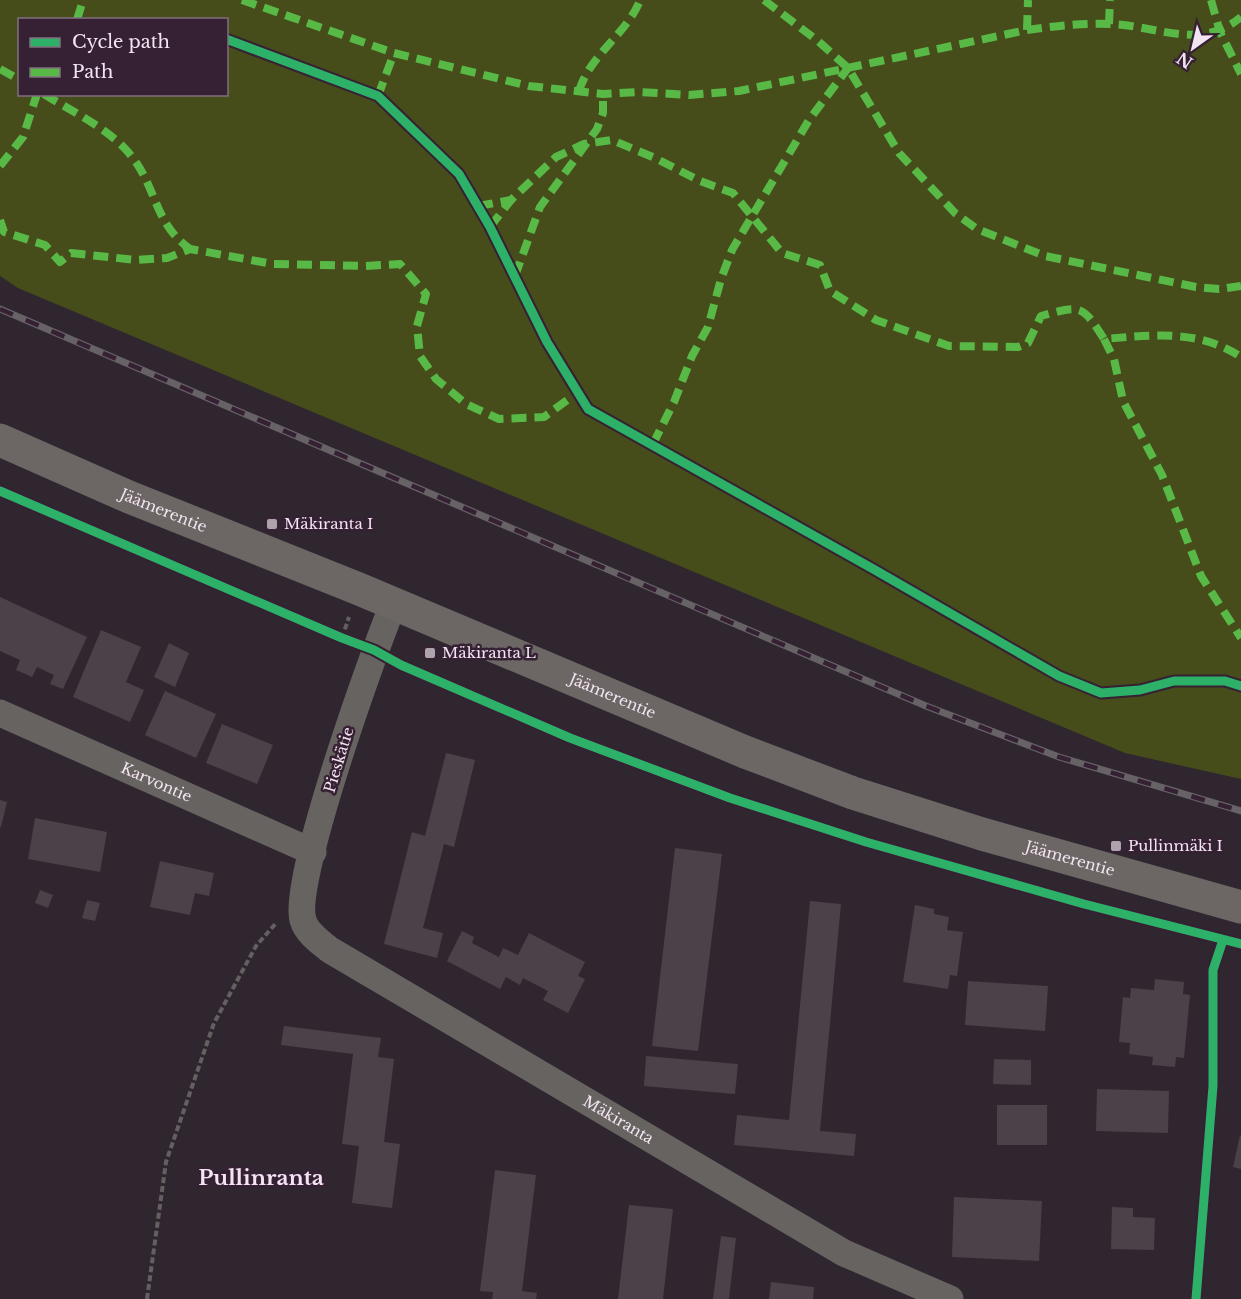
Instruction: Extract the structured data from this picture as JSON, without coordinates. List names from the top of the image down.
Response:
{
  "streets": {
    "main road": ["Jäämerentie"],
    "street": ["Pieskätie", "Karvontie", "Mäkiranta"]
  },
  "crossings": [
    ["Jäämerentie", "Pieskätie"],
    ["Pieskätie", "Karvontie"],
    ["Pieskätie", "Mäkiranta"]
  ],
  "districts": ["Pullinranta"],
  "places": {
    "transit": ["Mäkiranta I", "Mäkiranta L", "Pullinmäki I"]
  },
  "legend": ["Cycle path", "Path"],
  "north": "bottom left"
}
